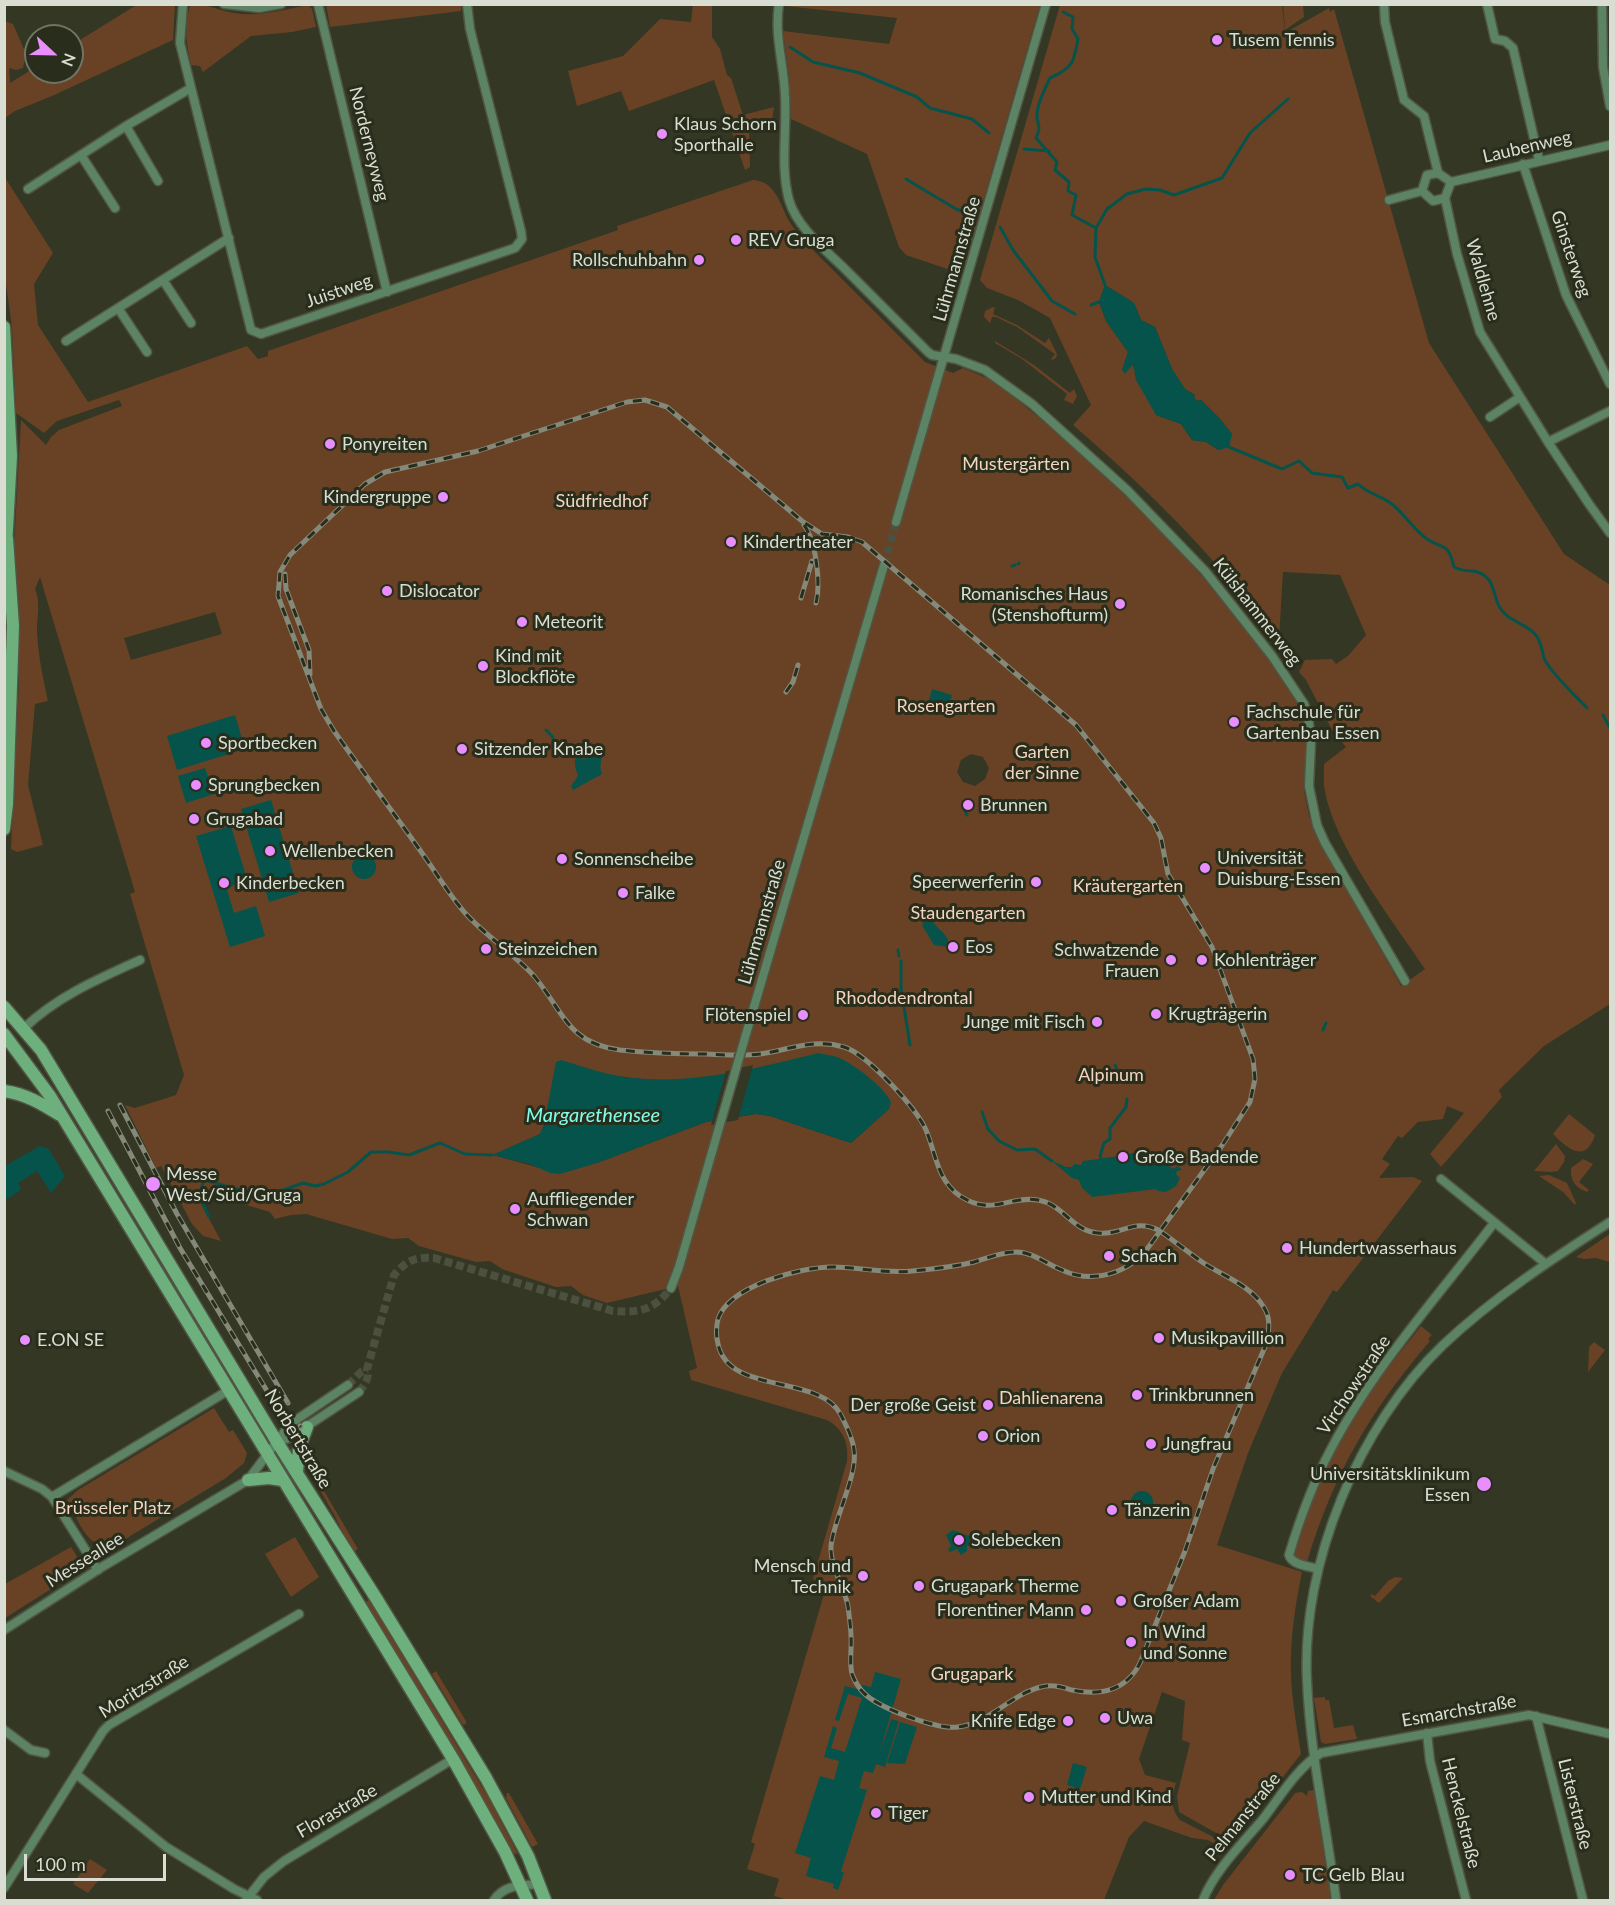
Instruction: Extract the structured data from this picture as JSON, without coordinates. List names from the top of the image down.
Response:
{
  "streets": {
    "main road": ["Norbertstraße"],
    "street": [
      "Norderneyweg",
      "Laubenweg",
      "Ginsterweg",
      "Lührmannstraße",
      "Waldlehne",
      "Juistweg",
      "Külshammerweg",
      "Virchowstraße",
      "Messeallee",
      "Moritzstraße",
      "Esmarchstraße",
      "Listerstraße",
      "Florastraße",
      "Henckelstraße",
      "Pelmanstraße"
    ]
  },
  "crossings": [
    ["Norderneyweg", "Juistweg"],
    ["Laubenweg", "Ginsterweg"],
    ["Laubenweg", "Waldlehne"],
    ["Lührmannstraße", "Külshammerweg"],
    ["Norbertstraße", "Messeallee"],
    ["Norbertstraße", "Florastraße"],
    ["Esmarchstraße", "Listerstraße"],
    ["Esmarchstraße", "Henckelstraße"],
    ["Esmarchstraße", "Pelmanstraße"]
  ],
  "water": ["Margarethensee"],
  "parks": [
    "Mustergärten",
    "Südfriedhof",
    "Rosengarten",
    "Garten der Sinne",
    "Kräutergarten",
    "Staudengarten",
    "Rhododendrontal",
    "Alpinum",
    "Dahlienarena",
    "Brüsseler Platz",
    "Grugapark"
  ],
  "places": [
    "Tusem Tennis",
    "Klaus Schorn Sporthalle",
    "REV Gruga",
    "Rollschuhbahn",
    "Ponyreiten",
    "Kindergruppe",
    "Kindertheater",
    "Dislocator",
    "Romanisches Haus (Stenshofturm)",
    "Meteorit",
    "Kind mit Blockflöte",
    "Fachschule für Gartenbau Essen",
    "Sportbecken",
    "Sitzender Knabe",
    "Sprungbecken",
    "Brunnen",
    "Grugabad",
    "Wellenbecken",
    "Sonnenscheibe",
    "Universität Duisburg-Essen",
    "Speerwerferin",
    "Kinderbecken",
    "Falke",
    "Eos",
    "Steinzeichen",
    "Schwatzende Frauen",
    "Kohlenträger",
    "Krugträgerin",
    "Flötenspiel",
    "Junge mit Fisch",
    "Große Badende",
    "Messe West/Süd/Gruga",
    "Auffliegender Schwan",
    "Hundertwasserhaus",
    "Schach",
    "Musikpavillion",
    "E.ON SE",
    "Trinkbrunnen",
    "Der große Geist",
    "Orion",
    "Jungfrau",
    "Universitätsklinikum Essen",
    "Tänzerin",
    "Solebecken",
    "Mensch und Technik",
    "Grugapark Therme",
    "Großer Adam",
    "Florentiner Mann",
    "In Wind und Sonne",
    "Uwa",
    "Knife Edge",
    "Mutter und Kind",
    "Tiger",
    "TC Gelb Blau"
  ],
  "scale_bar": "100 m",
  "north": "right"
}
